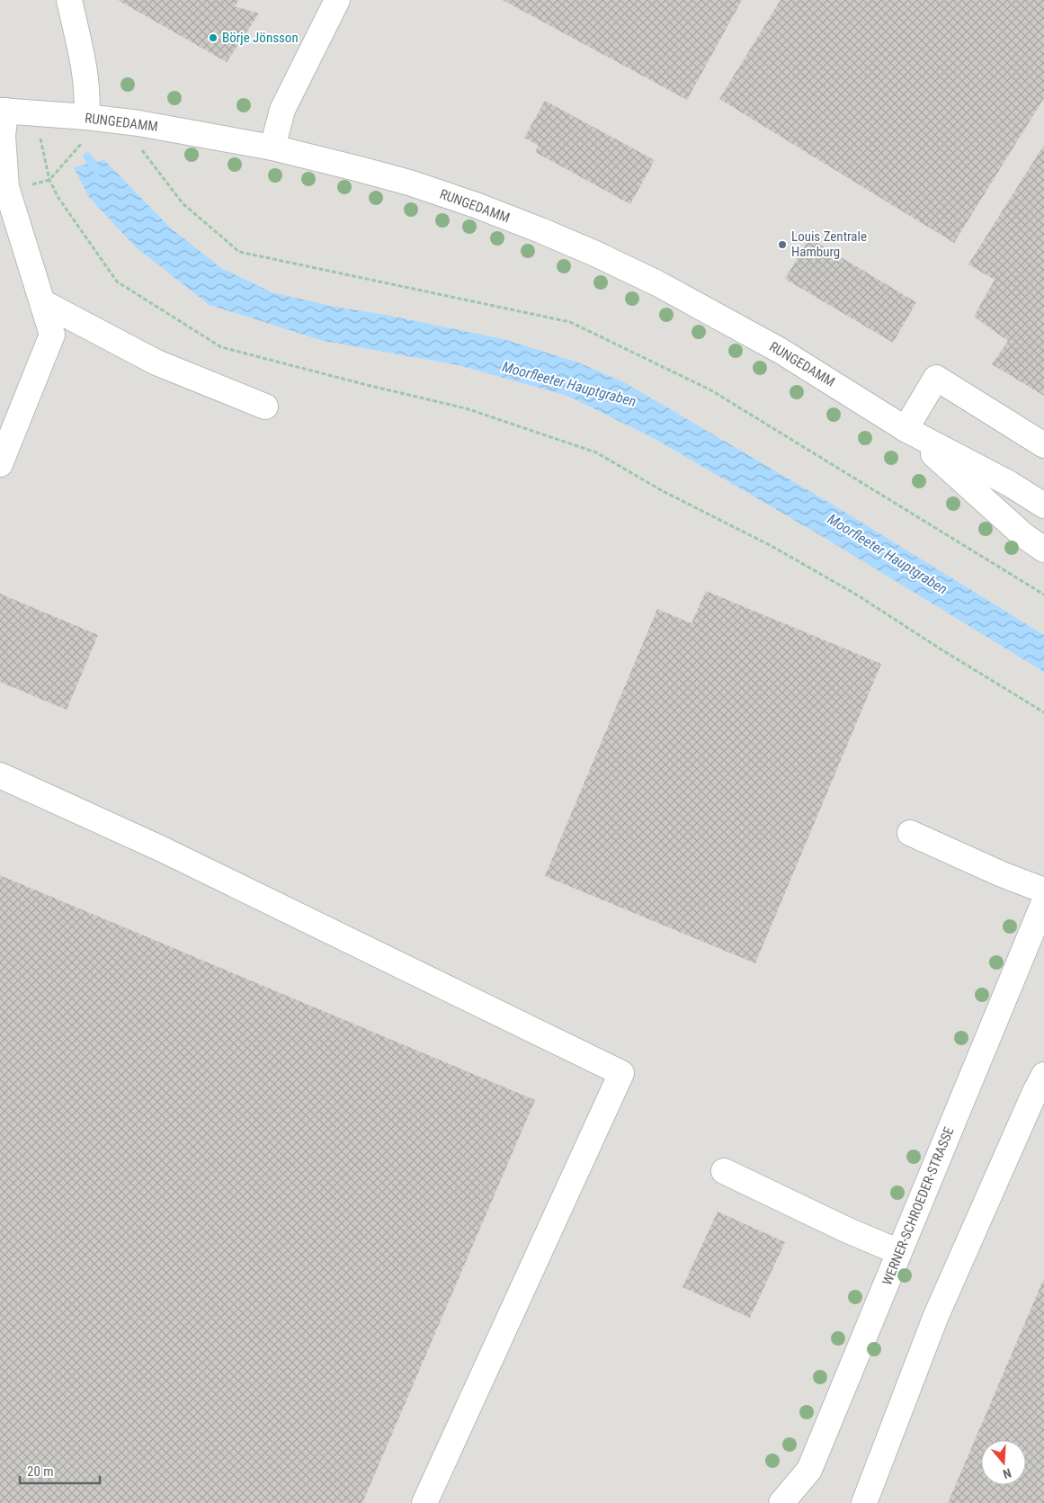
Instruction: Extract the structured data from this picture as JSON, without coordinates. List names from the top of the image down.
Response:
{
  "streets": {
    "street": ["RUNGEDAMM", "WERNER-SCHROEDER-STRASSE"]
  },
  "water": ["Moorfleeter Hauptgraben"],
  "places": ["Börje Jönsson", "Louis Zentrale Hamburg"],
  "scale_bar": "20 m",
  "north": "bottom"
}
